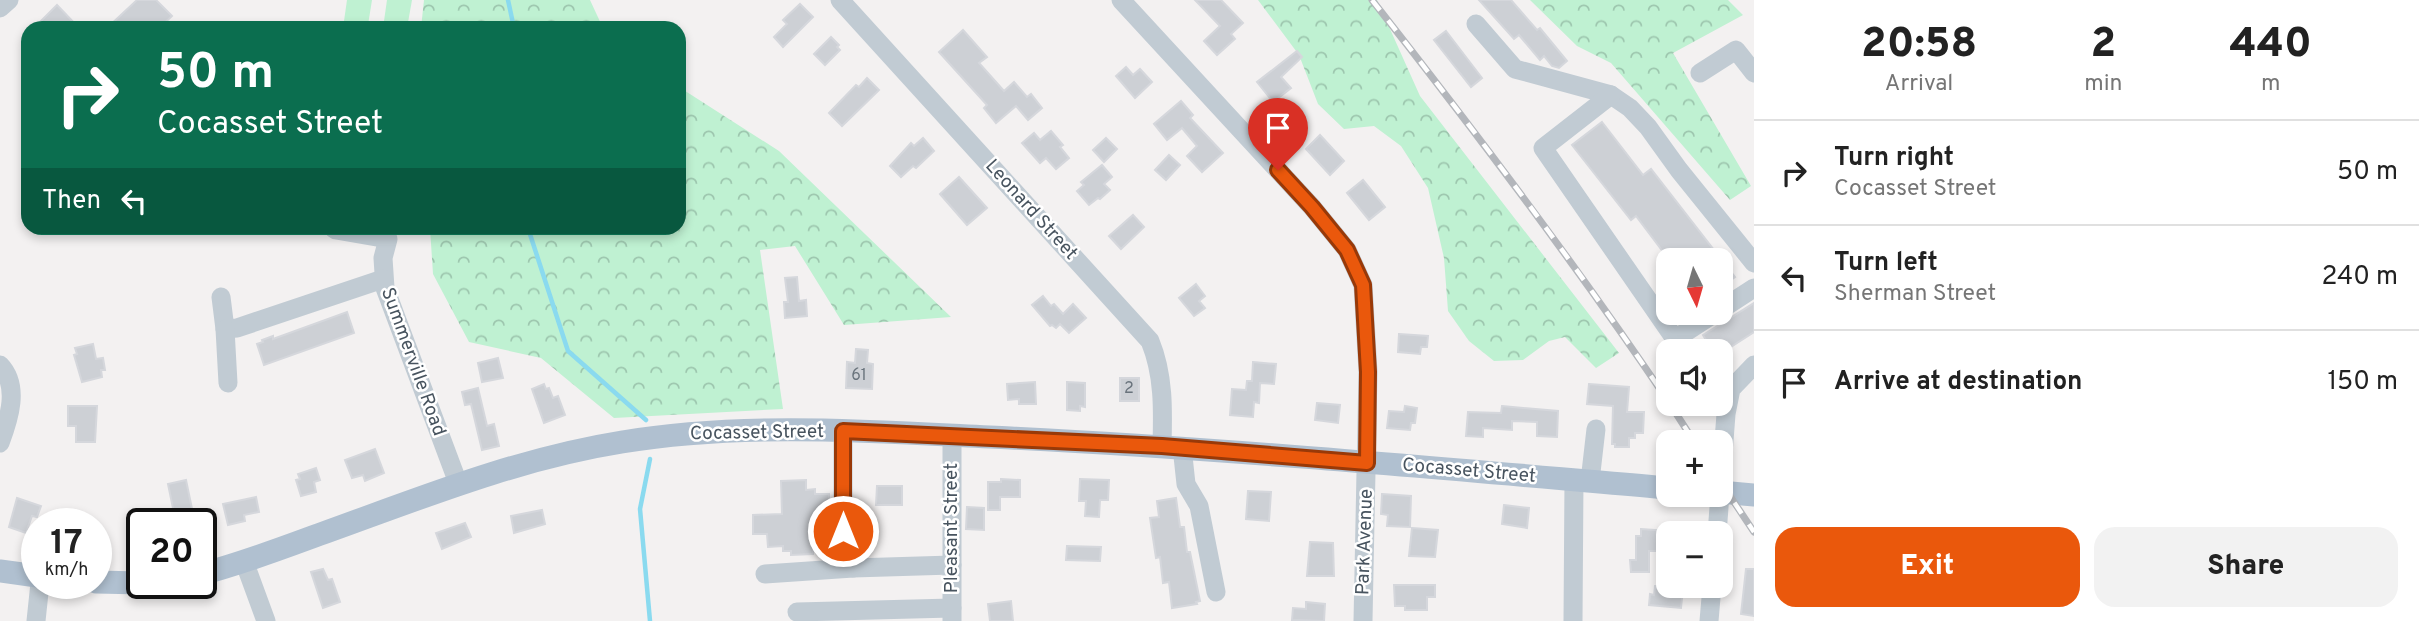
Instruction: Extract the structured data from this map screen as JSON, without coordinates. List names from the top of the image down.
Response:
{
  "streets": {
    "main road": ["Cocasset Street"],
    "street": [
      "Leonard Street",
      "Summerville Road",
      "Pleasant Street",
      "Park Avenue"
    ]
  },
  "crossings": [
    ["Leonard Street", "Cocasset Street"],
    ["Summerville Road", "Cocasset Street"],
    ["Cocasset Street", "Pleasant Street"],
    ["Cocasset Street", "Park Avenue"]
  ],
  "house_numbers": ["61", "2"],
  "north": "bottom",
  "page": {
    "eta": [
      "20:58",
      "Arrival",
      "2",
      "min",
      "440",
      "m"
    ],
    "turn": ["50 m", "Cocasset Street"],
    "list": [
      {
        "name": "Turn right",
        "note": "Cocasset Street",
        "value": "50 m"
      },
      {
        "name": "Turn left",
        "note": "Sherman Street",
        "value": "240 m"
      },
      {
        "name": "Arrive at destination",
        "value": "150 m"
      }
    ],
    "then": "Then",
    "map_buttons": ["+", "−"],
    "speed": "17 km/h",
    "limit": "20",
    "buttons": ["Exit", "Share"]
  }
}
